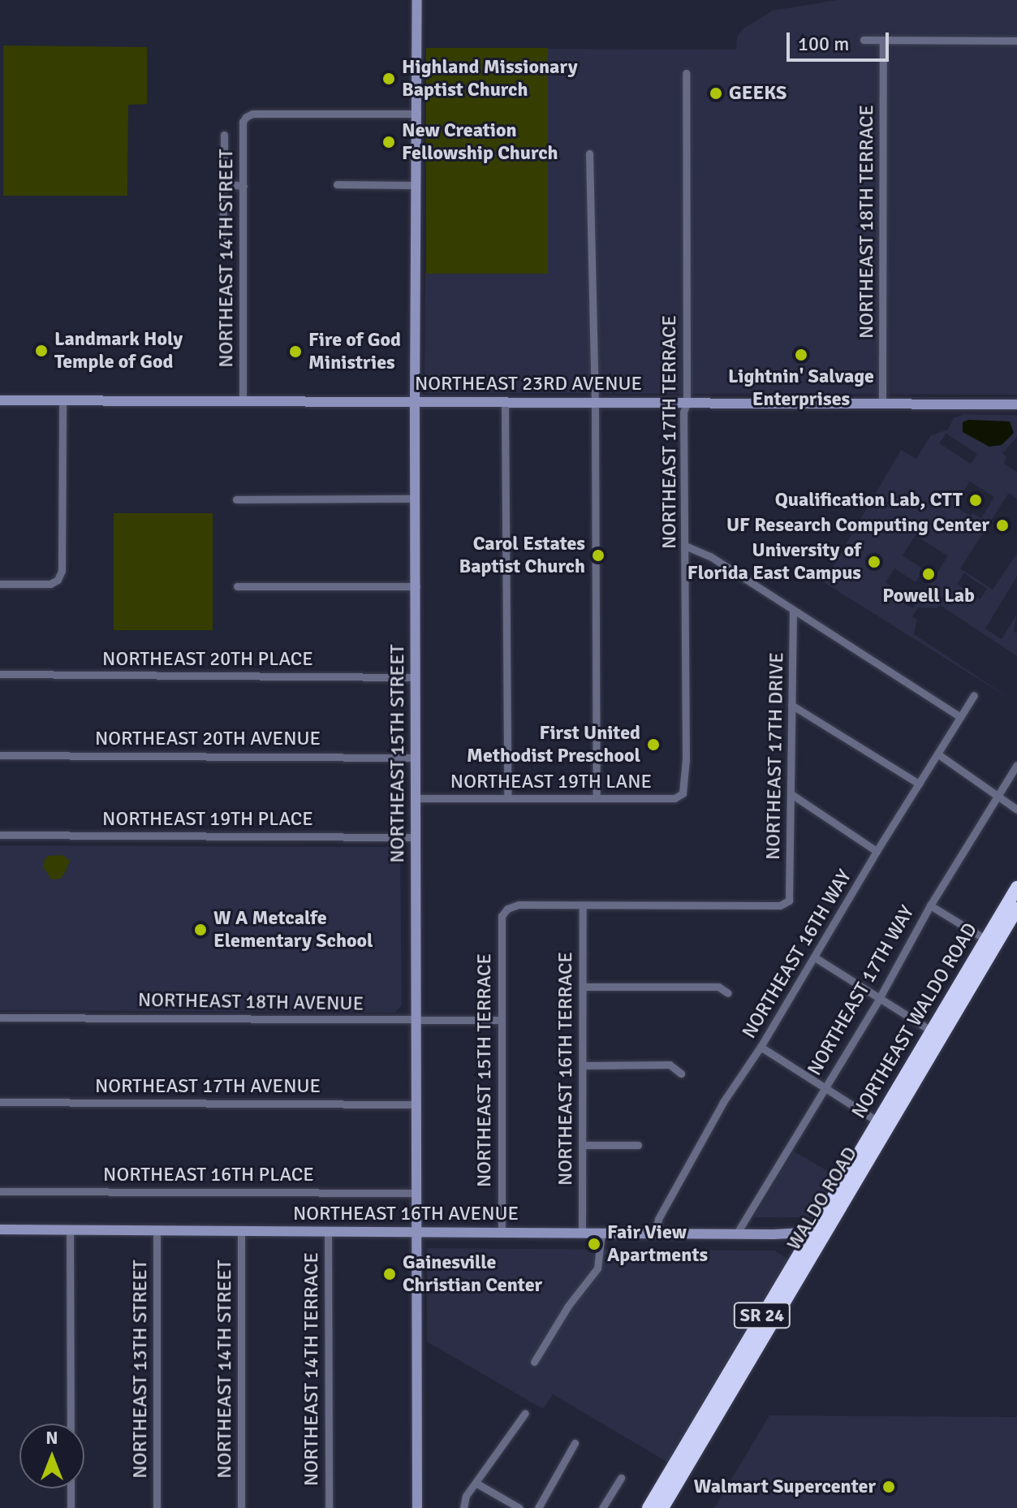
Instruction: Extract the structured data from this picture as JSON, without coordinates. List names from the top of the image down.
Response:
{
  "streets": {
    "highway": ["NORTHEAST WALDO ROAD", "WALDO ROAD", "SR 24"],
    "street": [
      "NORTHEAST 18TH TERRACE",
      "NORTHEAST 14TH STREET",
      "NORTHEAST 23RD AVENUE",
      "NORTHEAST 17TH TERRACE",
      "NORTHEAST 20TH PLACE",
      "NORTHEAST 20TH AVENUE",
      "NORTHEAST 15TH STREET",
      "NORTHEAST 17TH DRIVE",
      "NORTHEAST 19TH LANE",
      "NORTHEAST 19TH PLACE",
      "NORTHEAST 16TH WAY",
      "NORTHEAST 17TH WAY",
      "NORTHEAST 18TH AVENUE",
      "NORTHEAST 16TH TERRACE",
      "NORTHEAST 15TH TERRACE",
      "NORTHEAST 17TH AVENUE",
      "NORTHEAST 16TH PLACE",
      "NORTHEAST 16TH AVENUE",
      "NORTHEAST 13TH STREET",
      "NORTHEAST 14TH TERRACE"
    ]
  },
  "crossings": [
    ["NORTHEAST 18TH TERRACE", "NORTHEAST 23RD AVENUE"],
    ["NORTHEAST 14TH STREET", "NORTHEAST 23RD AVENUE"],
    ["NORTHEAST 14TH STREET", "NORTHEAST 15TH STREET"],
    ["NORTHEAST 14TH STREET", "NORTHEAST 16TH AVENUE"],
    ["NORTHEAST 23RD AVENUE", "NORTHEAST 17TH TERRACE"],
    ["NORTHEAST 23RD AVENUE", "NORTHEAST 15TH STREET"],
    ["NORTHEAST 17TH TERRACE", "NORTHEAST 19TH LANE"],
    ["NORTHEAST 20TH PLACE", "NORTHEAST 15TH STREET"],
    ["NORTHEAST 20TH AVENUE", "NORTHEAST 15TH STREET"],
    ["NORTHEAST 15TH STREET", "NORTHEAST 19TH LANE"],
    ["NORTHEAST 15TH STREET", "NORTHEAST 19TH PLACE"],
    ["NORTHEAST 15TH STREET", "NORTHEAST 18TH AVENUE"],
    ["NORTHEAST 15TH STREET", "NORTHEAST 17TH AVENUE"],
    ["NORTHEAST 15TH STREET", "NORTHEAST 16TH PLACE"],
    ["NORTHEAST 15TH STREET", "NORTHEAST 16TH AVENUE"],
    ["NORTHEAST 17TH DRIVE", "NORTHEAST 16TH TERRACE"],
    ["NORTHEAST 17TH DRIVE", "NORTHEAST 15TH TERRACE"],
    ["NORTHEAST 16TH WAY", "NORTHEAST 16TH AVENUE"],
    ["NORTHEAST 17TH WAY", "NORTHEAST 16TH AVENUE"],
    ["NORTHEAST 18TH AVENUE", "NORTHEAST 15TH TERRACE"],
    ["NORTHEAST WALDO ROAD", "WALDO ROAD"],
    ["NORTHEAST 16TH TERRACE", "NORTHEAST 15TH TERRACE"],
    ["NORTHEAST 16TH TERRACE", "NORTHEAST 16TH AVENUE"],
    ["NORTHEAST 15TH TERRACE", "NORTHEAST 16TH AVENUE"],
    ["WALDO ROAD", "NORTHEAST 16TH AVENUE"],
    ["NORTHEAST 16TH AVENUE", "NORTHEAST 13TH STREET"],
    ["NORTHEAST 16TH AVENUE", "NORTHEAST 14TH TERRACE"]
  ],
  "places": [
    "Highland Missionary Baptist Church",
    "GEEKS",
    "New Creation Fellowship Church",
    "Landmark Holy Temple of God",
    "Fire of God Ministries",
    "Lightnin' Salvage Enterprises",
    "Qualification Lab, CTT",
    "UF Research Computing Center",
    "Carol Estates Baptist Church",
    "University of Florida East Campus",
    "Powell Lab",
    "First United Methodist Preschool",
    "W A Metcalfe Elementary School",
    "Fair View Apartments",
    "Gainesville Christian Center",
    "Walmart Supercenter"
  ],
  "scale_bar": "100 m",
  "north": "top"
}
